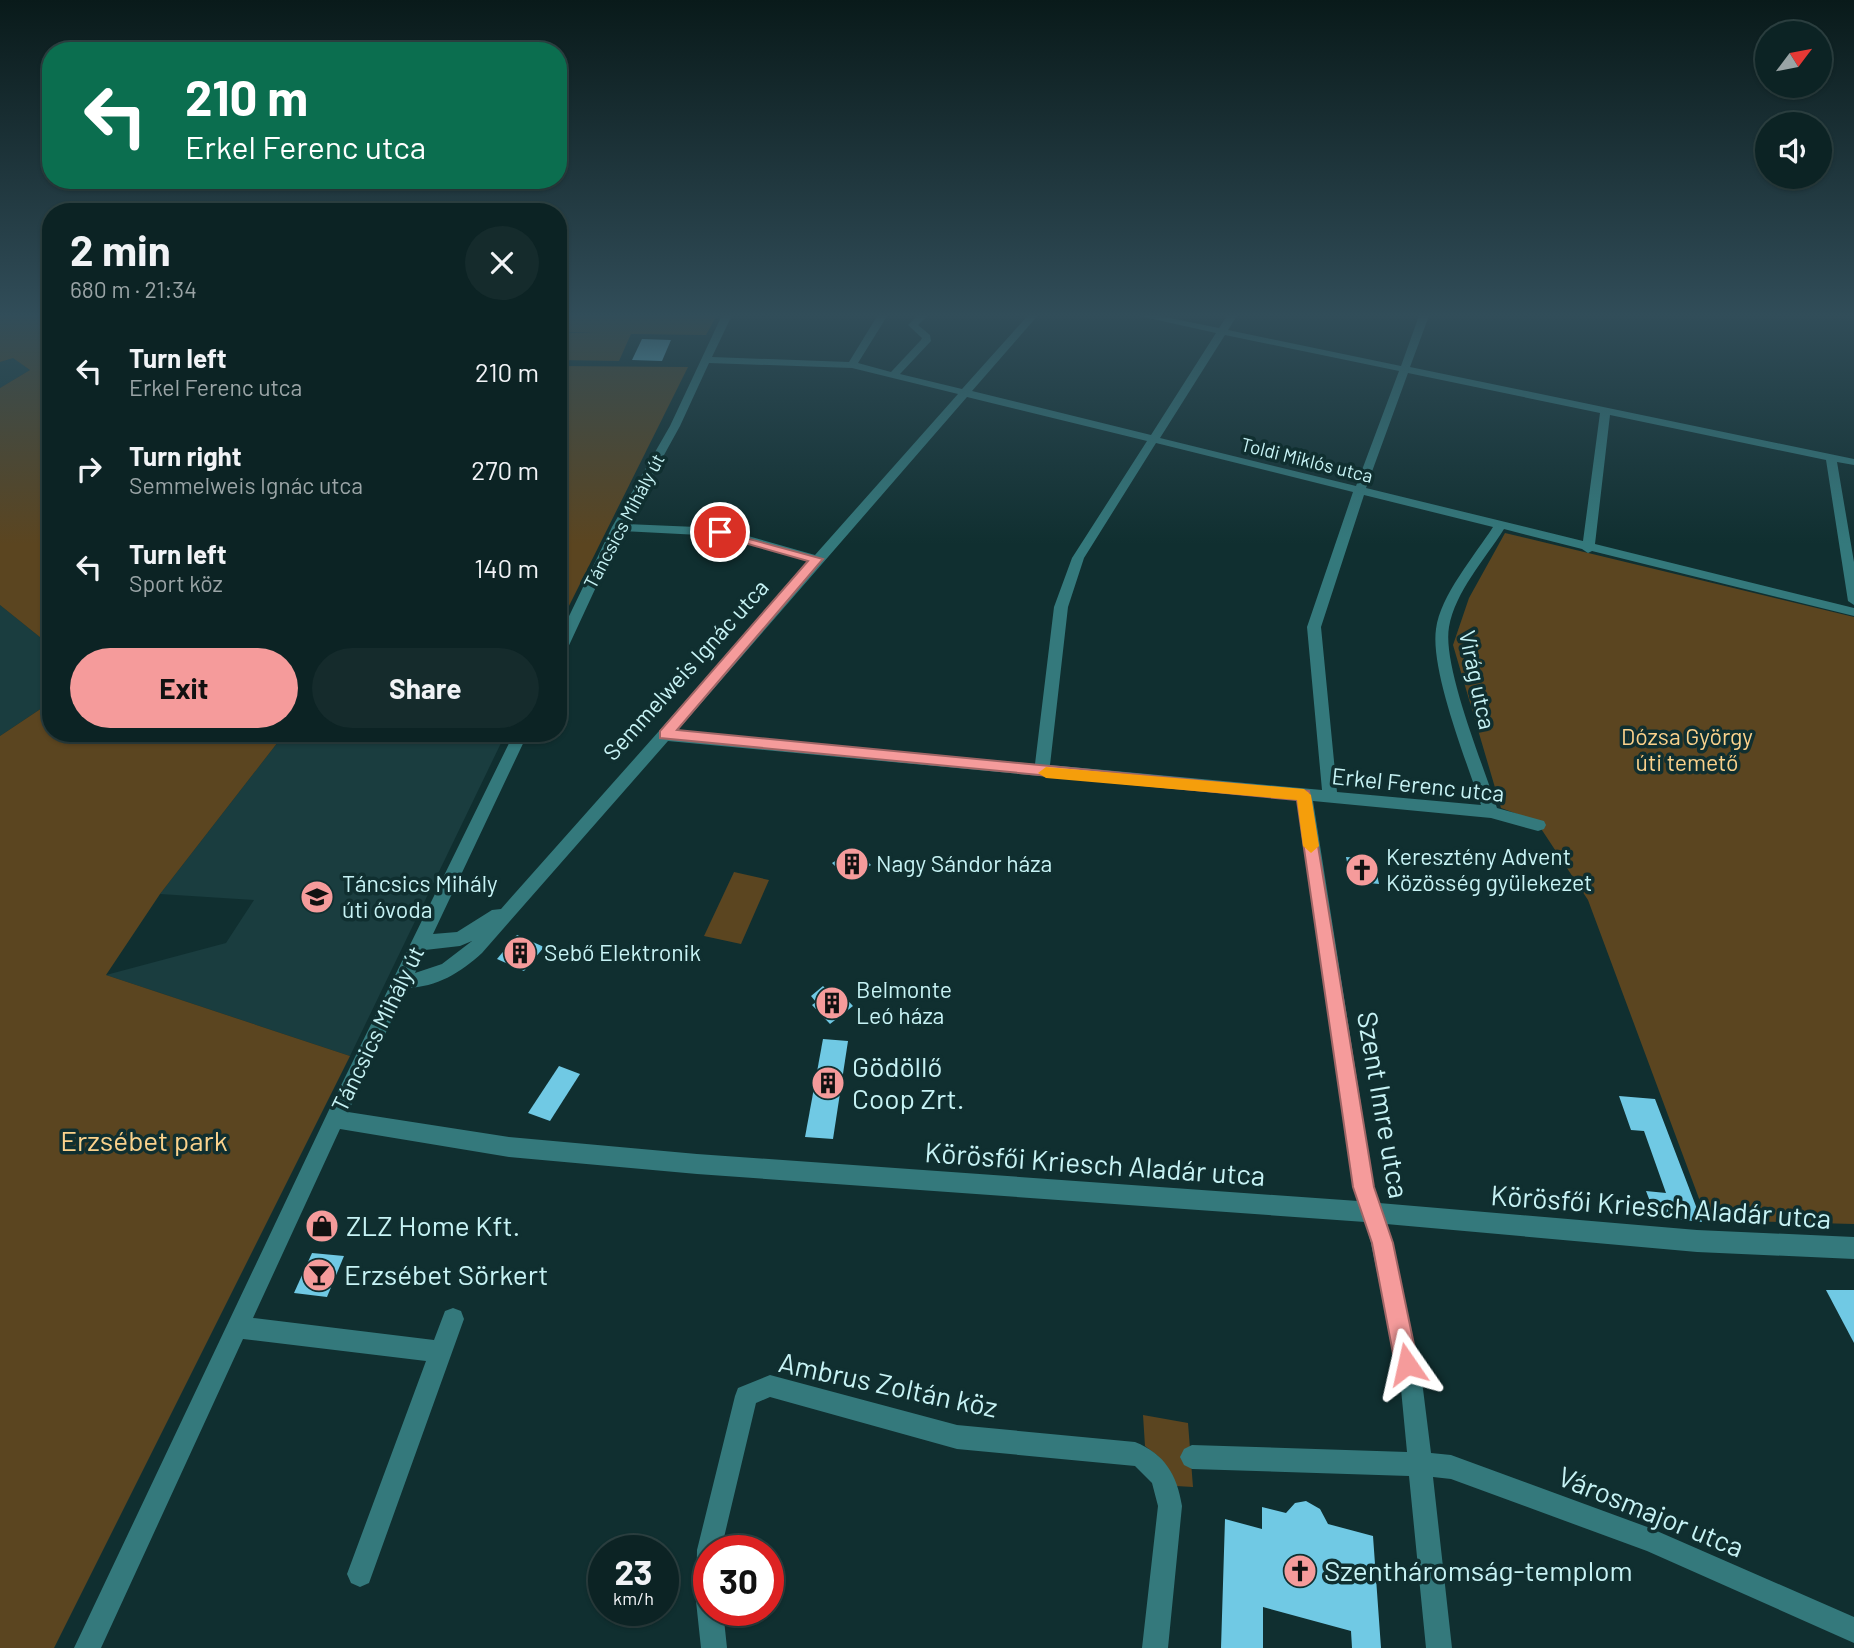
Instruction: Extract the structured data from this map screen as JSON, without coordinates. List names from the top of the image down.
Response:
{
  "streets": {
    "street": [
      "Toldi Miklós utca",
      "Táncsics Mihály út",
      "Semmelweis Ignác utca",
      "Virág utca",
      "Erkel Ferenc utca",
      "Szent Imre utca",
      "Körösfői Kriesch Aladár utca",
      "Ambrus Zoltán köz",
      "Városmajor utca"
    ]
  },
  "crossings": [
    ["Toldi Miklós utca", "Semmelweis Ignác utca"],
    ["Toldi Miklós utca", "Virág utca"],
    ["Táncsics Mihály út", "Semmelweis Ignác utca"],
    ["Táncsics Mihály út", "Körösfői Kriesch Aladár utca"],
    ["Semmelweis Ignác utca", "Erkel Ferenc utca"],
    ["Virág utca", "Erkel Ferenc utca"],
    ["Erkel Ferenc utca", "Szent Imre utca"],
    ["Szent Imre utca", "Körösfői Kriesch Aladár utca"],
    ["Szent Imre utca", "Városmajor utca"]
  ],
  "parks": ["Dózsa György úti temető", "Erzsébet park"],
  "places": {
    "building": [
      "Nagy Sándor háza",
      "Sebő Elektronik",
      "Belmonte Leó háza",
      "Gödöllő Coop Zrt."
    ],
    "church": ["Keresztény Advent Közösség gyülekezet", "Szentháromság-templom"],
    "school or university": ["Táncsics Mihály úti óvoda"],
    "shop": ["ZLZ Home Kft."],
    "bar": ["Erzsébet Sörkert"]
  },
  "north": "top right",
  "page": {
    "turn": ["210 m", "Erkel Ferenc utca"],
    "heading": ["2 min", "680 m · 21:34"],
    "list": [
      {
        "name": "Turn left",
        "note": "Erkel Ferenc utca",
        "value": "210 m"
      },
      {
        "name": "Turn right",
        "note": "Semmelweis Ignác utca",
        "value": "270 m"
      },
      {
        "name": "Turn left",
        "note": "Sport köz",
        "value": "140 m"
      }
    ],
    "buttons": ["Exit", "Share"],
    "speed": "23 km/h",
    "limit": "30"
  }
}
